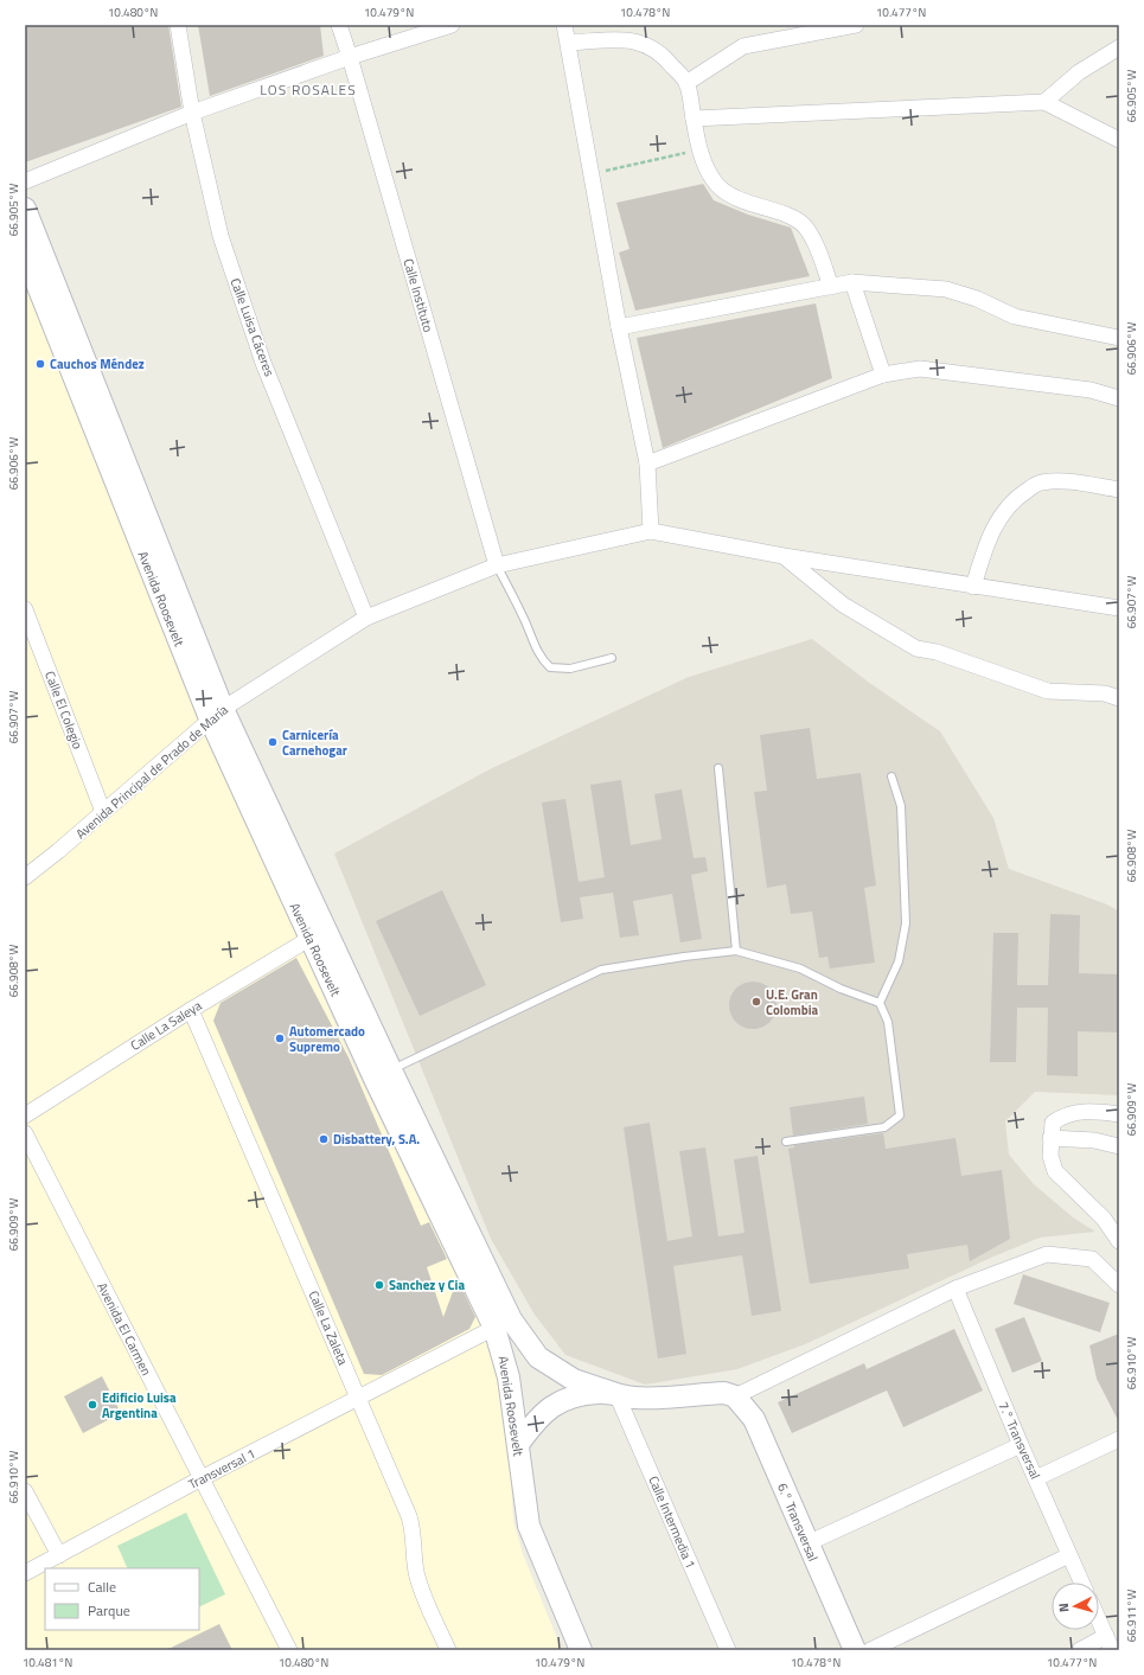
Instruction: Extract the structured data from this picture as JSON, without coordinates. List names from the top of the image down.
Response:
{
  "streets": {
    "street": [
      "Calle Instituto",
      "Calle Luisa Cáceres",
      "Avenida Roosevelt",
      "Calle El Colegio",
      "Avenida Principal de Prado de María",
      "Calle La Saleya",
      "Calle La Zaleta",
      "Avenida El Carmen",
      "7.° Transversal",
      "Transversal 1",
      "Calle Intermedia 1",
      "6.° Transversal"
    ]
  },
  "crossings": [
    ["Calle Instituto", "Avenida Principal de Prado de María"],
    ["Calle Luisa Cáceres", "Avenida Principal de Prado de María"],
    ["Avenida Roosevelt", "Avenida Principal de Prado de María"],
    ["Avenida Roosevelt", "Calle La Saleya"],
    ["Avenida Roosevelt", "Transversal 1"],
    ["Avenida Roosevelt", "Calle Intermedia 1"],
    ["Calle El Colegio", "Avenida Principal de Prado de María"],
    ["Calle La Saleya", "Calle La Zaleta"],
    ["Calle La Zaleta", "Transversal 1"],
    ["Avenida El Carmen", "Transversal 1"]
  ],
  "districts": ["LOS ROSALES"],
  "places": [
    "Cauchos Méndez",
    "Carnicería Carnehogar",
    "U.E. Gran Colombia",
    "Automercado Supremo",
    "Disbattery, S.A.",
    "Sanchez y Cia",
    "Edificio Luisa Argentina"
  ],
  "legend": ["Calle", "Parque"],
  "north": "left",
  "coordinates": [
    "10.480°N",
    "10.479°N",
    "10.478°N",
    "10.477°N",
    "66.905°W",
    "66.906°W",
    "66.907°W",
    "66.908°W",
    "66.909°W",
    "66.910°W",
    "66.911°W",
    "10.481°N"
  ]
}
